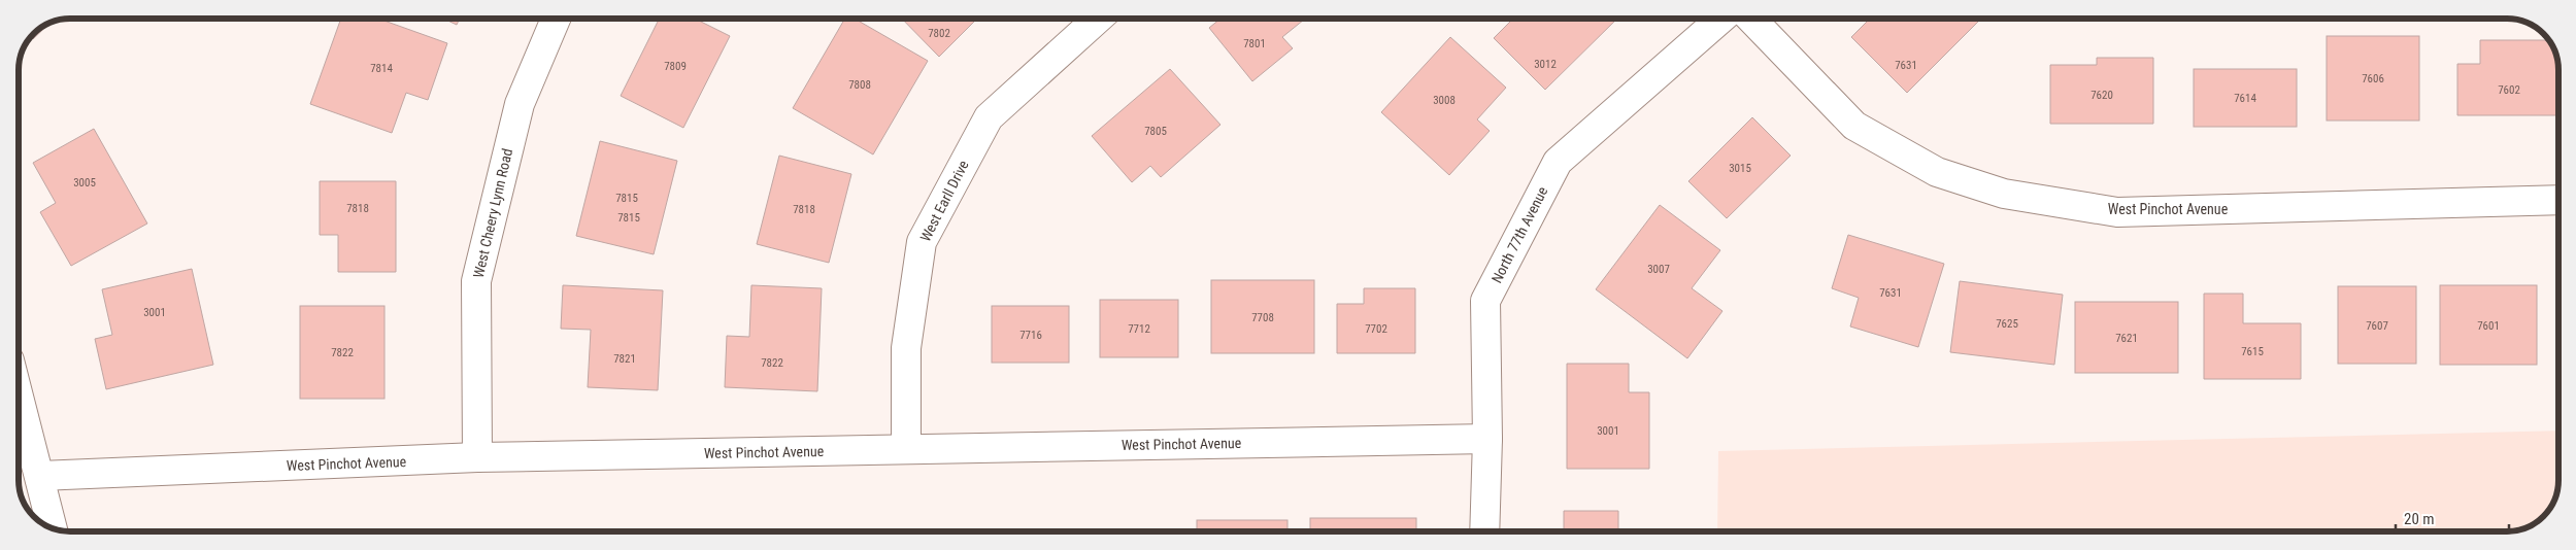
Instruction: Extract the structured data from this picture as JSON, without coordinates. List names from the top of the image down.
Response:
{
  "streets": {
    "street": [
      "West Earll Drive",
      "West Pinchot Avenue",
      "West Cheery Lynn Road",
      "North 77th Avenue"
    ]
  },
  "crossings": [
    ["West Earll Drive", "West Pinchot Avenue"],
    ["West Pinchot Avenue", "West Cheery Lynn Road"],
    ["West Pinchot Avenue", "North 77th Avenue"]
  ],
  "house_numbers": [
    "7802",
    "7801",
    "3012",
    "7631",
    "7809",
    "7814",
    "7606",
    "7808",
    "7602",
    "7620",
    "7614",
    "3008",
    "7805",
    "3015",
    "3005",
    "7815",
    "7818",
    "7818",
    "7815",
    "3007",
    "7631",
    "3001",
    "7708",
    "7625",
    "7607",
    "7601",
    "7712",
    "7702",
    "7716",
    "7621",
    "7615",
    "7822",
    "7821",
    "7822",
    "3001"
  ],
  "scale_bar": "20 m"
}
